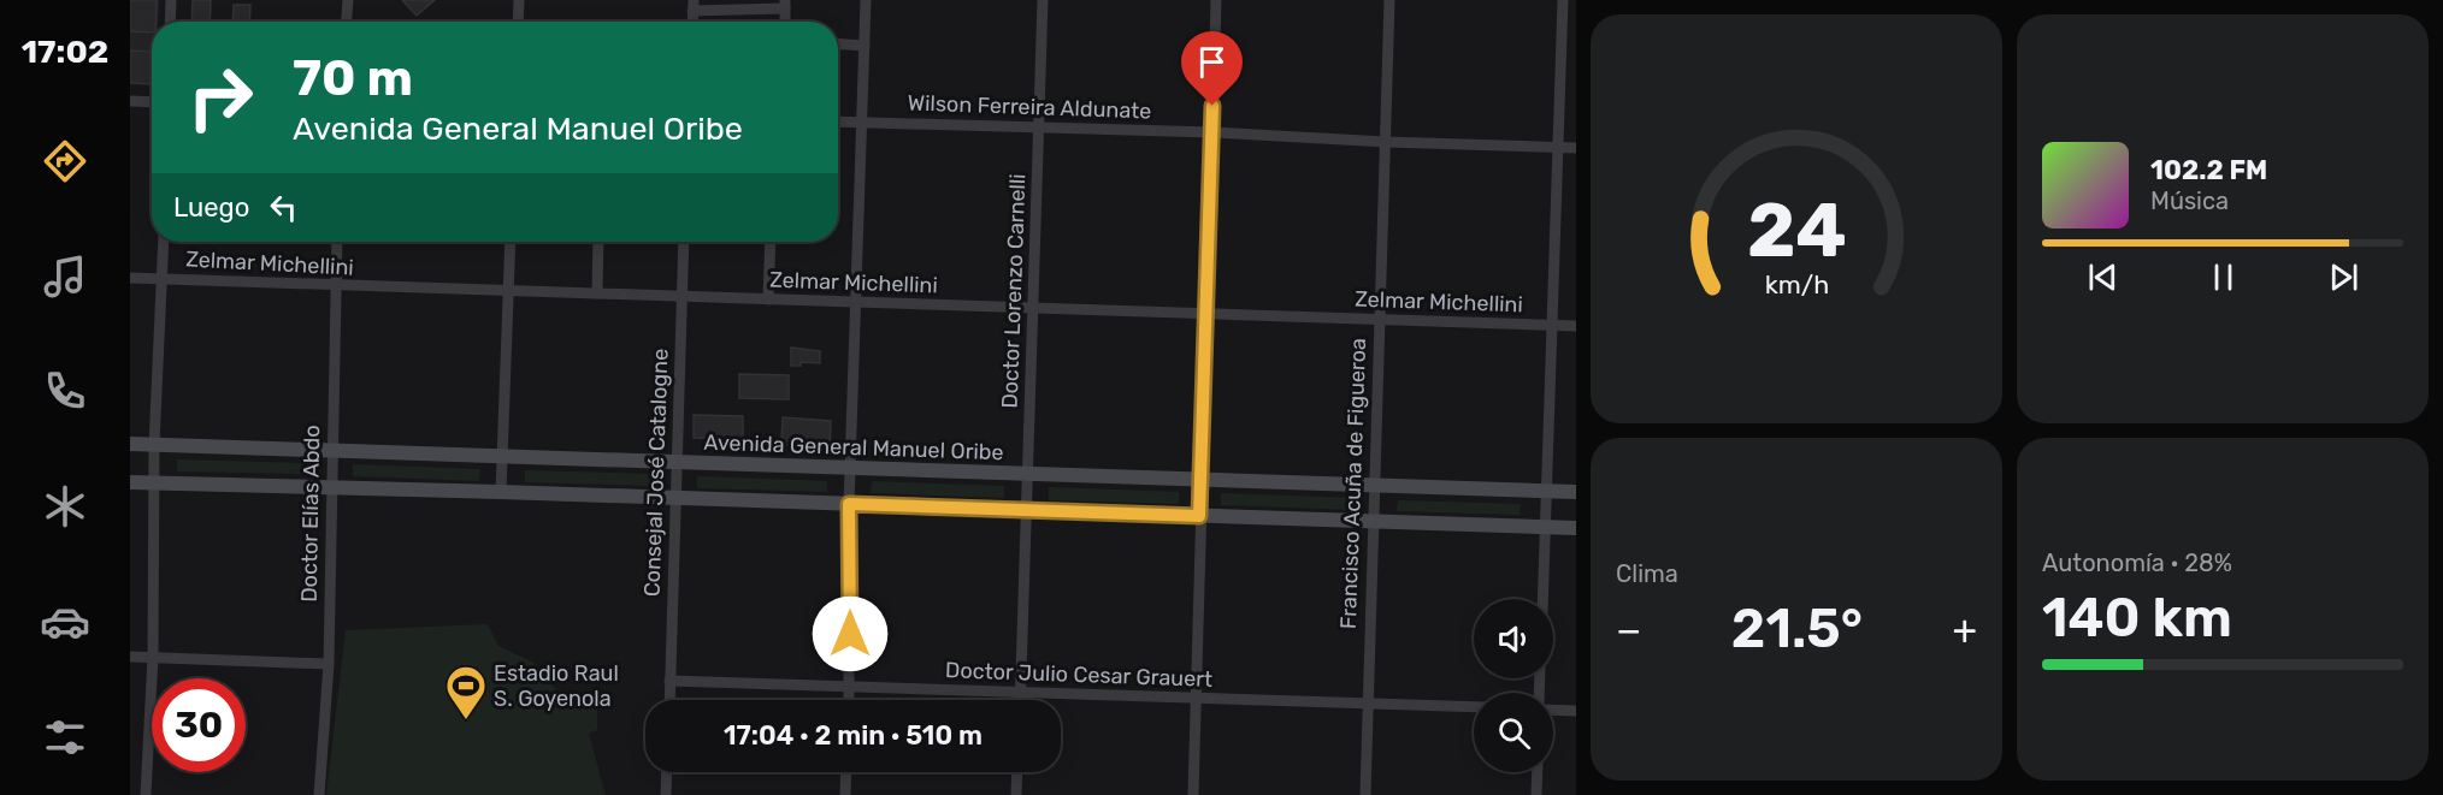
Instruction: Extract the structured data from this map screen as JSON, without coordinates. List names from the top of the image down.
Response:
{
  "streets": {
    "main road": ["Avenida General Manuel Oribe"],
    "street": [
      "Wilson Ferreira Aldunate",
      "Zelmar Michellini",
      "Doctor Lorenzo Carnelli",
      "Consejal José Catalogne",
      "Francisco Acuña de Figueroa",
      "Doctor Elías Abdo",
      "Doctor Julio Cesar Grauert"
    ]
  },
  "crossings": [
    ["Wilson Ferreira Aldunate", "Doctor Lorenzo Carnelli"],
    ["Wilson Ferreira Aldunate", "Francisco Acuña de Figueroa"],
    ["Zelmar Michellini", "Doctor Lorenzo Carnelli"],
    ["Zelmar Michellini", "Consejal José Catalogne"],
    ["Zelmar Michellini", "Francisco Acuña de Figueroa"],
    ["Zelmar Michellini", "Doctor Elías Abdo"],
    ["Doctor Lorenzo Carnelli", "Avenida General Manuel Oribe"],
    ["Doctor Lorenzo Carnelli", "Doctor Julio Cesar Grauert"],
    ["Avenida General Manuel Oribe", "Consejal José Catalogne"],
    ["Avenida General Manuel Oribe", "Francisco Acuña de Figueroa"],
    ["Avenida General Manuel Oribe", "Doctor Elías Abdo"],
    ["Consejal José Catalogne", "Doctor Julio Cesar Grauert"],
    ["Francisco Acuña de Figueroa", "Doctor Julio Cesar Grauert"]
  ],
  "places": {
    "sports": ["Estadio Raul S. Goyenola"]
  },
  "page": {
    "tabs": "17:02",
    "turn": ["70 m", "Avenida General Manuel Oribe"],
    "song": ["102.2 FM", "Música"],
    "then": "Luego",
    "tile": [
      "Clima",
      ["Autonomía · 28%", "140 km"]
    ],
    "heat": ["−", "21.5°", "+"],
    "limit": "30",
    "trip": "17:04 · 2 min · 510 m",
    "gauge": ["24", "km/h"]
  }
}
